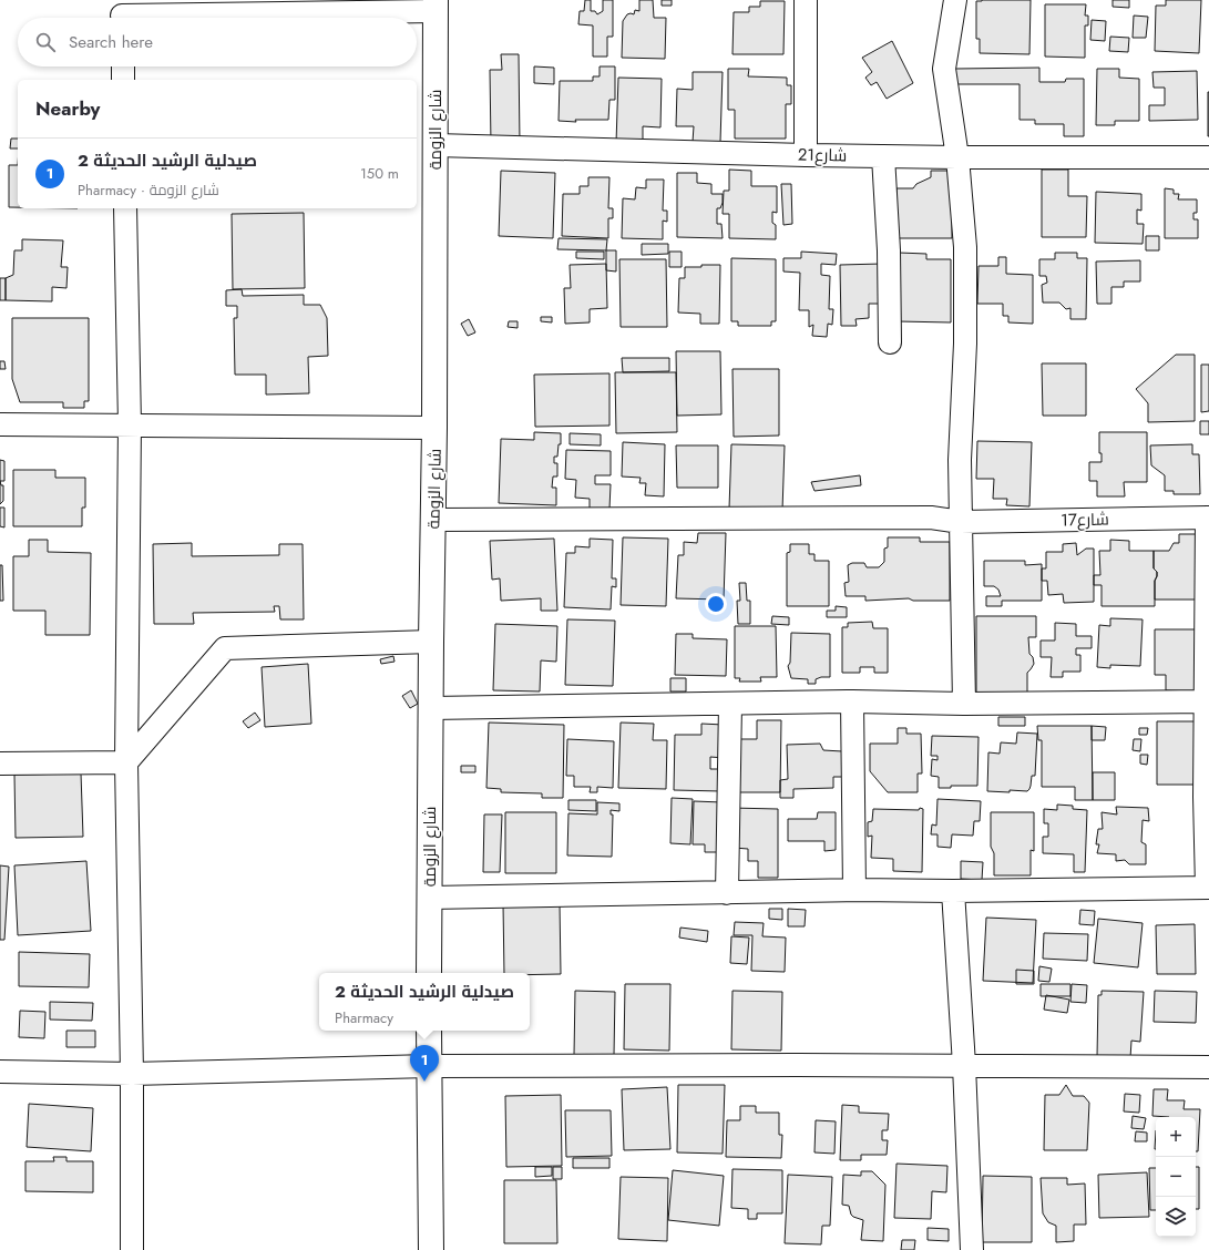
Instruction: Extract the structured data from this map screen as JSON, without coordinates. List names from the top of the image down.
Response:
{
  "streets": {
    "street": ["شارع الزومة", "شارع21", "شارع17"]
  },
  "crossings": [
    ["شارع الزومة", "شارع21"],
    ["شارع الزومة", "شارع17"]
  ],
  "page": {
    "search": "Search here",
    "heading": "Nearby",
    "list": [
      {
        "mark": "1",
        "name": "صيدلية الرشيد الحديثة 2",
        "note": "Pharmacy · شارع الزومة",
        "value": "150 m"
      }
    ],
    "popup": ["صيدلية الرشيد الحديثة 2", "Pharmacy"],
    "pins": "1",
    "map_buttons": ["+", "−"]
  }
}
